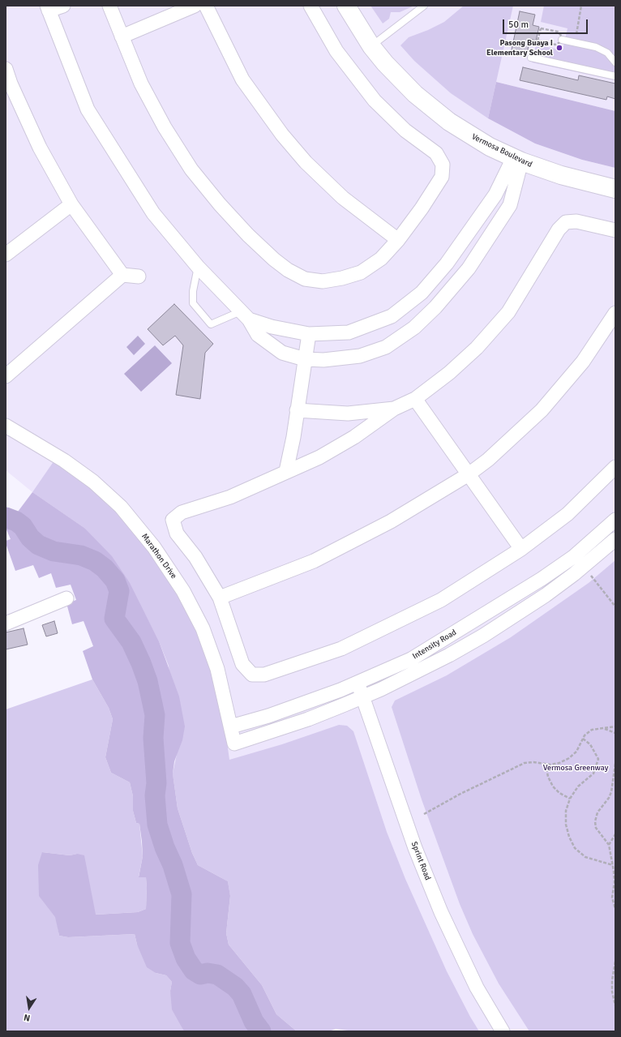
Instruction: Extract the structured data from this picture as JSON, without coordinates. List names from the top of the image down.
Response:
{
  "streets": {
    "main road": ["Vermosa Boulevard"],
    "street": ["Marathon Drive", "Intensity Road", "Sprint Road"]
  },
  "crossings": [
    ["Marathon Drive", "Intensity Road"],
    ["Intensity Road", "Sprint Road"]
  ],
  "parks": ["Vermosa Greenway"],
  "places": ["Pasong Buaya I Elementary School"],
  "scale_bar": "50 m",
  "north": "bottom"
}
